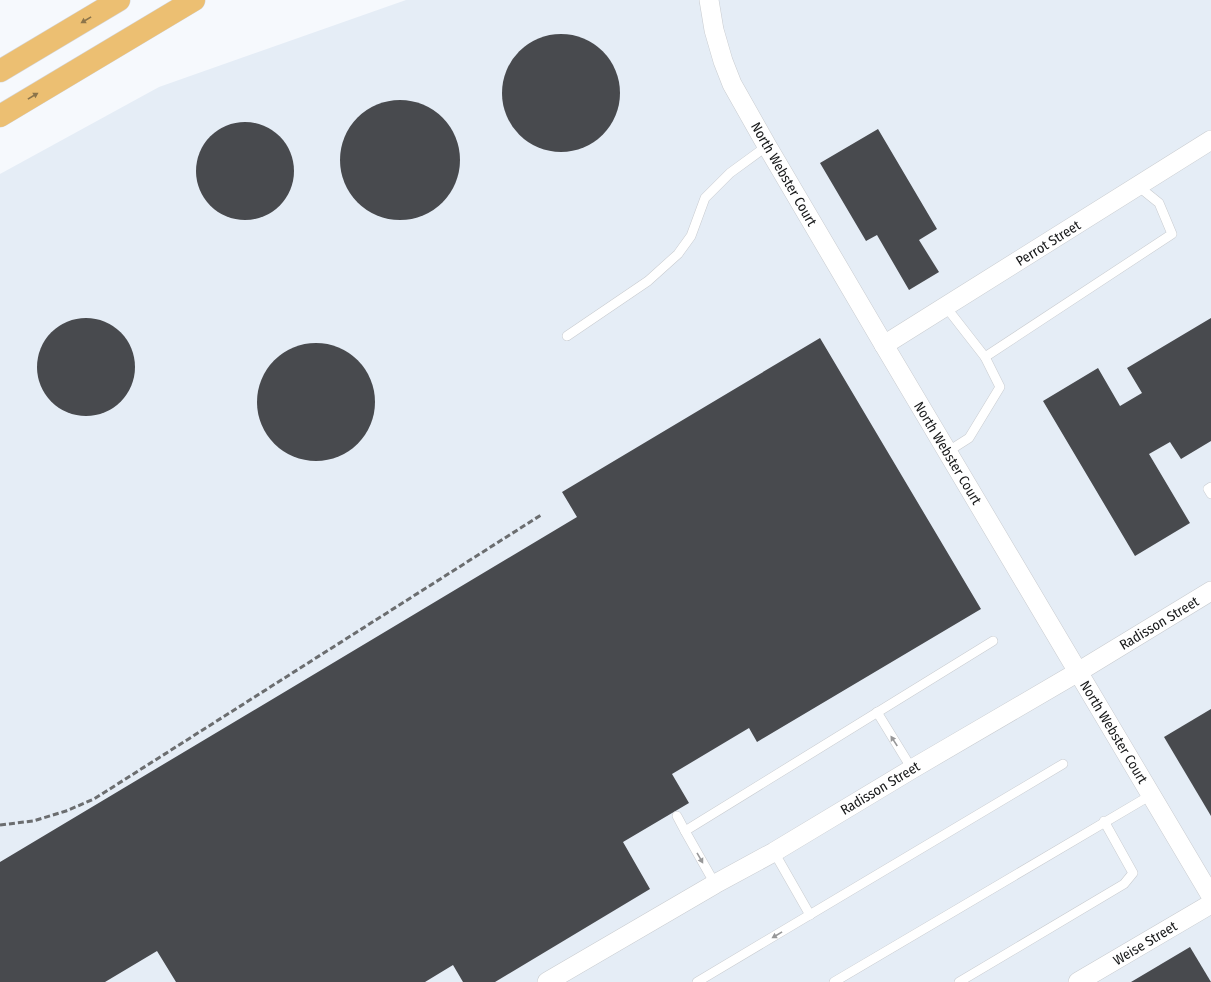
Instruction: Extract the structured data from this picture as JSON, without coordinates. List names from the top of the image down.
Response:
{
  "streets": {
    "street": [
      "North Webster Court",
      "Perrot Street",
      "Radisson Street",
      "Weise Street"
    ]
  },
  "crossings": [
    ["North Webster Court", "Perrot Street"],
    ["North Webster Court", "Radisson Street"]
  ]
}
